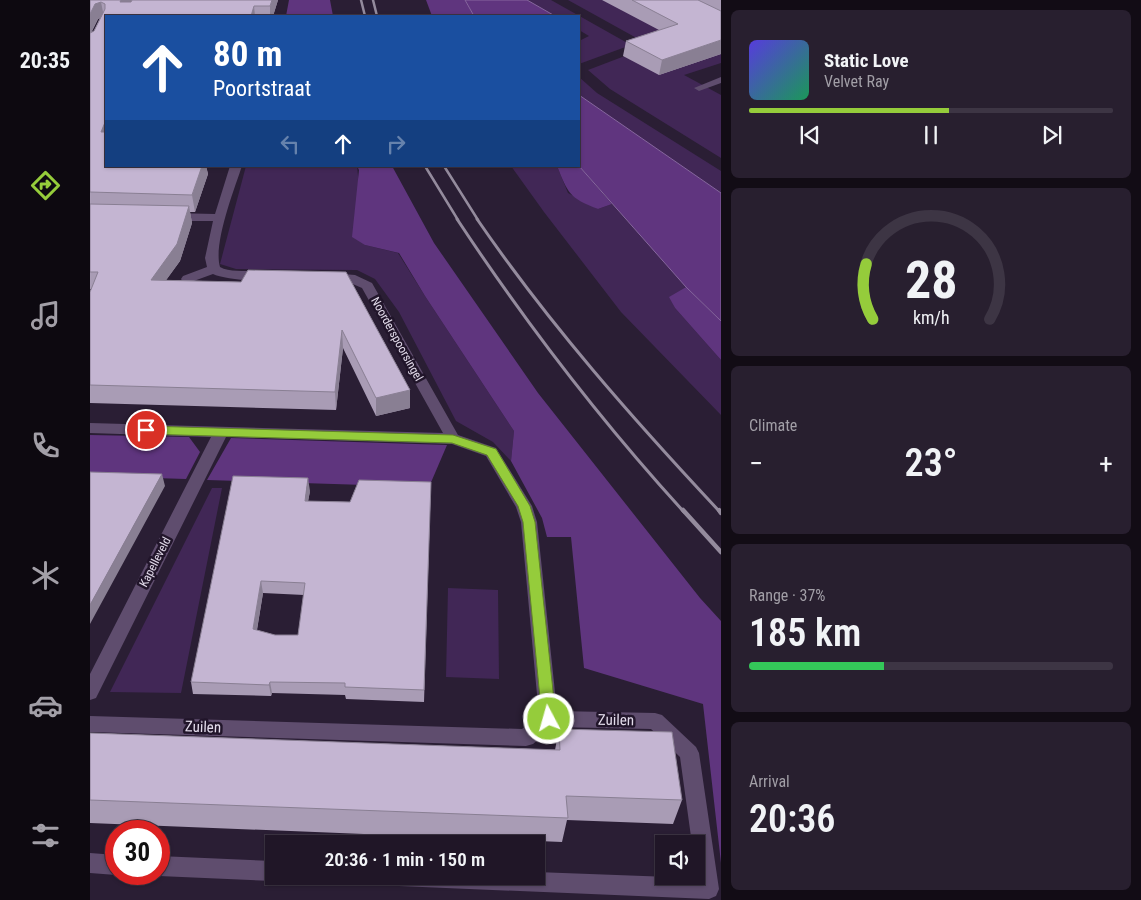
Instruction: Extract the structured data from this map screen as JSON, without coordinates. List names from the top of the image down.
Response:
{
  "streets": {
    "street": ["Noorderspoorsingel", "Kapelleveld", "Zuilen"]
  },
  "page": {
    "tabs": "20:35",
    "turn": ["80 m", "Poortstraat"],
    "song": ["Static Love", "Velvet Ray"],
    "tile": [
      "Climate",
      ["Range · 37%", "185 km"],
      ["Arrival", "20:36"]
    ],
    "heat": ["−", "23°", "+"],
    "limit": "30",
    "trip": "20:36 · 1 min · 150 m",
    "gauge": ["28", "km/h"]
  }
}
